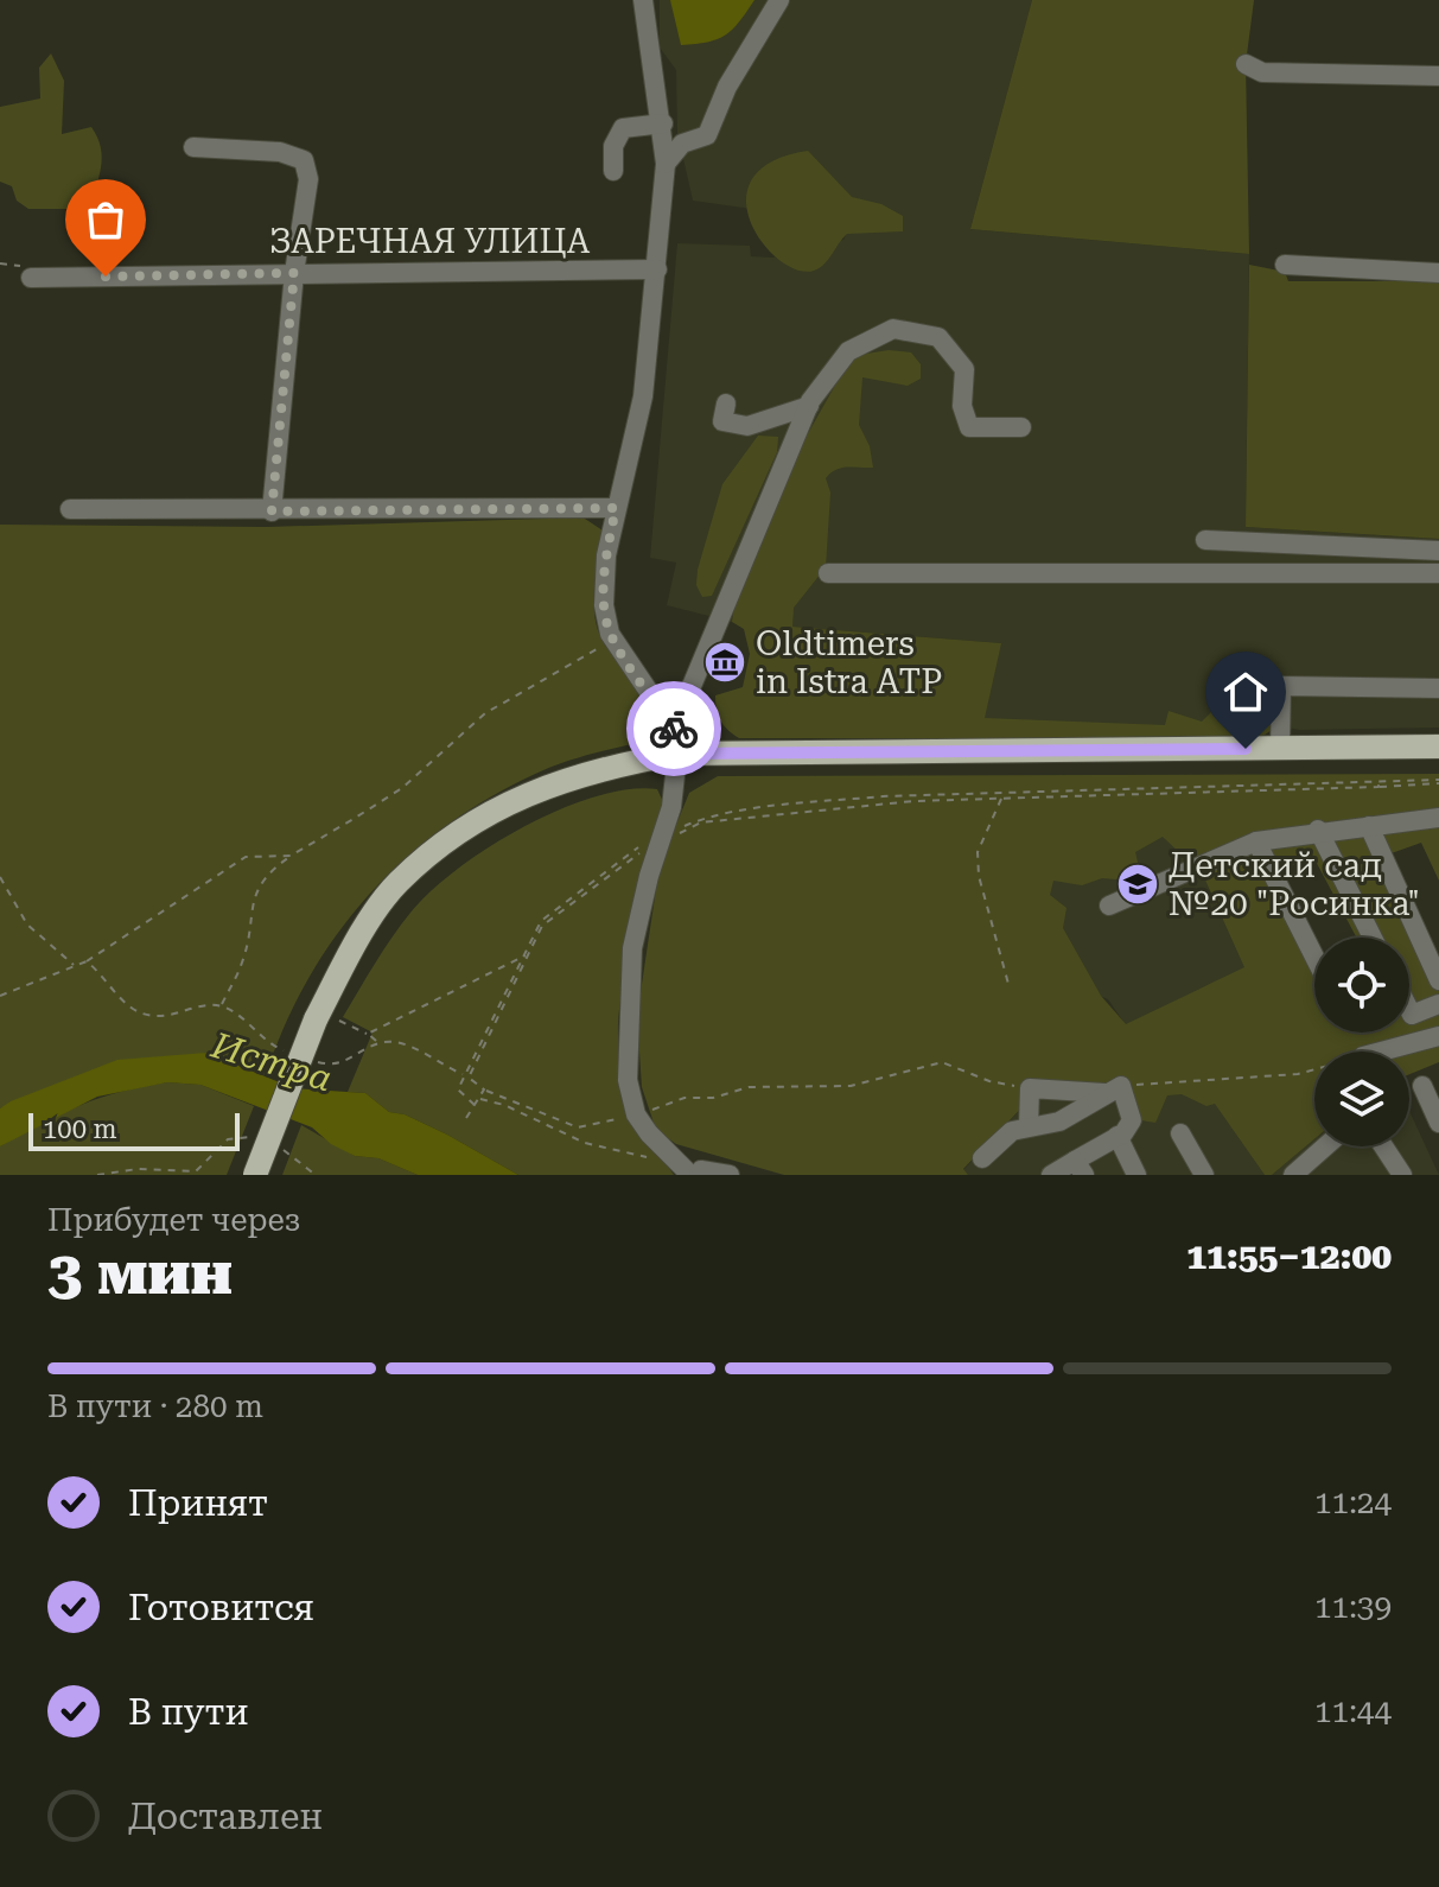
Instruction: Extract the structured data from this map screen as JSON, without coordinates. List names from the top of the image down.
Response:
{
  "streets": {
    "street": ["ЗАРЕЧНАЯ УЛИЦА"]
  },
  "water": ["Истра"],
  "places": {
    "museum": ["Oldtimers in Istra ATP"],
    "school or university": ["Детский сад №20 \"Росинка\""]
  },
  "scale_bar": "100 m",
  "page": {
    "scale": "100 m",
    "heading": ["3 мин", "Прибудет через", "11:55–12:00"],
    "bar": "В пути · 280 m",
    "list": [
      ["Принят", "11:24"],
      ["Готовится", "11:39"],
      ["В пути", "11:44"],
      "Доставлен"
    ]
  }
}
